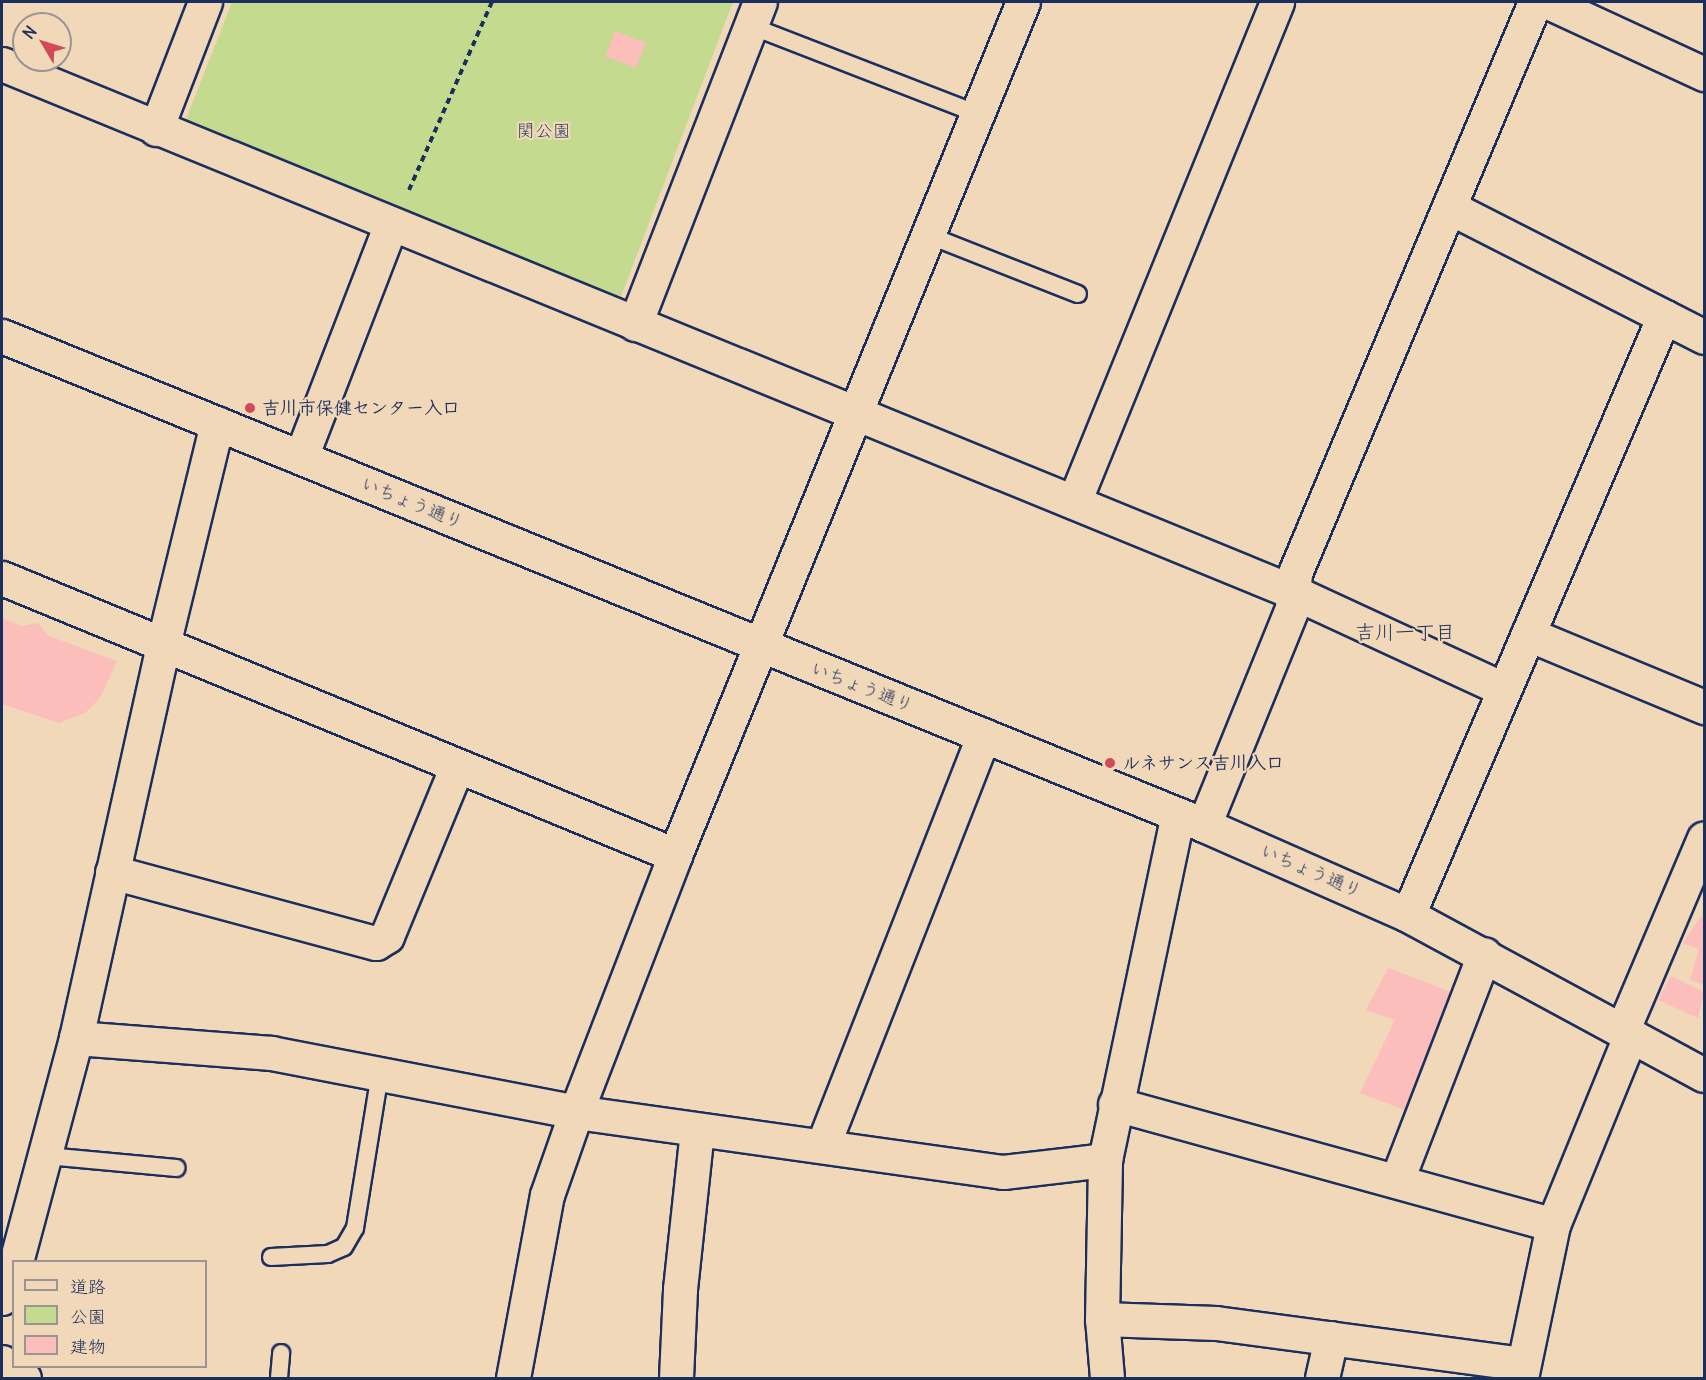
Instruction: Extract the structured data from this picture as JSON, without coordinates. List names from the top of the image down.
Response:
{
  "streets": {
    "street": ["いちょう通り"]
  },
  "districts": ["吉川一丁目"],
  "parks": ["関公園"],
  "places": ["吉川市保健センター入口", "ルネサンス吉川入口"],
  "legend": ["道路", "公園", "建物"],
  "north": "top left"
}
